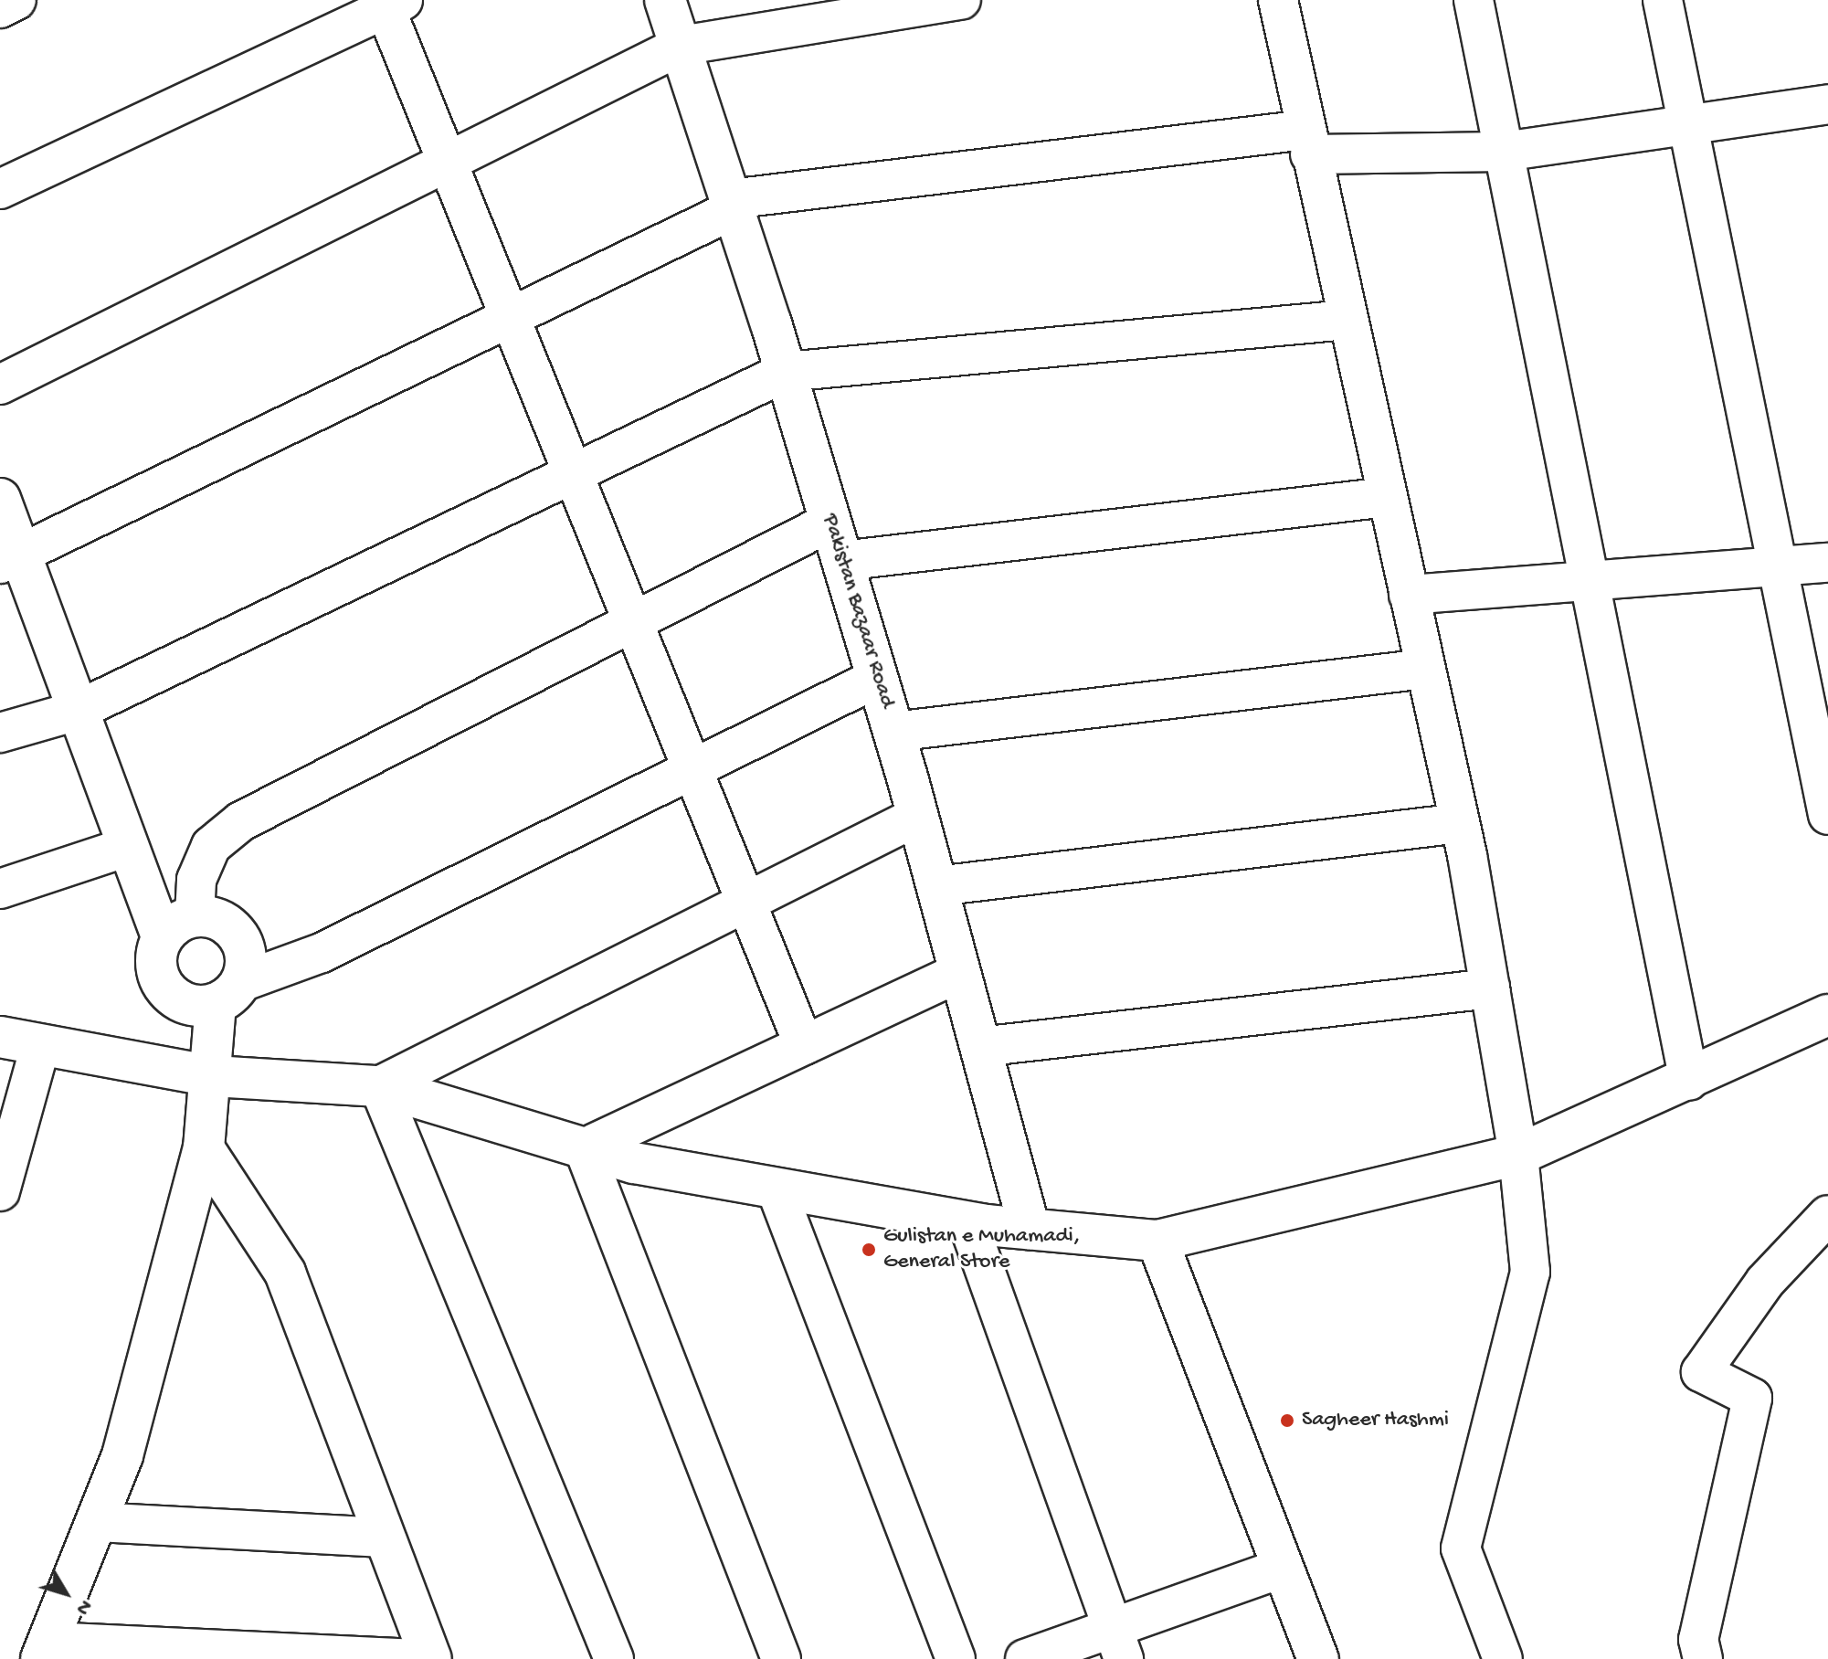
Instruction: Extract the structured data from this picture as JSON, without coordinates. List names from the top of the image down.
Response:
{
  "streets": {
    "street": ["Pakistan Bazaar Road"]
  },
  "places": ["Gulistan e Muhamadi, General Store", "Sagheer Hashmi"],
  "north": "bottom right"
}
